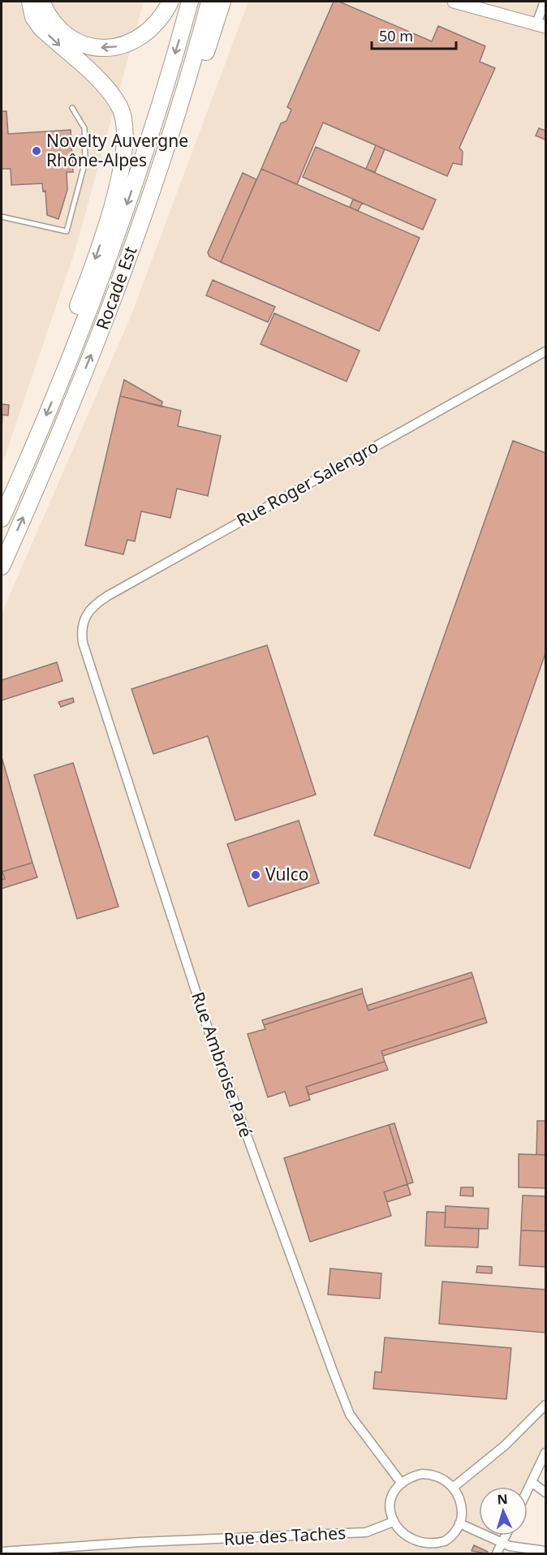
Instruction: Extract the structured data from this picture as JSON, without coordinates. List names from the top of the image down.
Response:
{
  "streets": {
    "highway": ["Rocade Est"],
    "street": ["Rue Roger Salengro", "Rue Ambroise Paré", "Rue des Taches"]
  },
  "crossings": [
    ["Rue Roger Salengro", "Rue Ambroise Paré"],
    ["Rue Ambroise Paré", "Rue des Taches"]
  ],
  "places": ["Novelty Auvergne Rhône-Alpes", "Vulco"],
  "scale_bar": "50 m",
  "north": "top"
}
